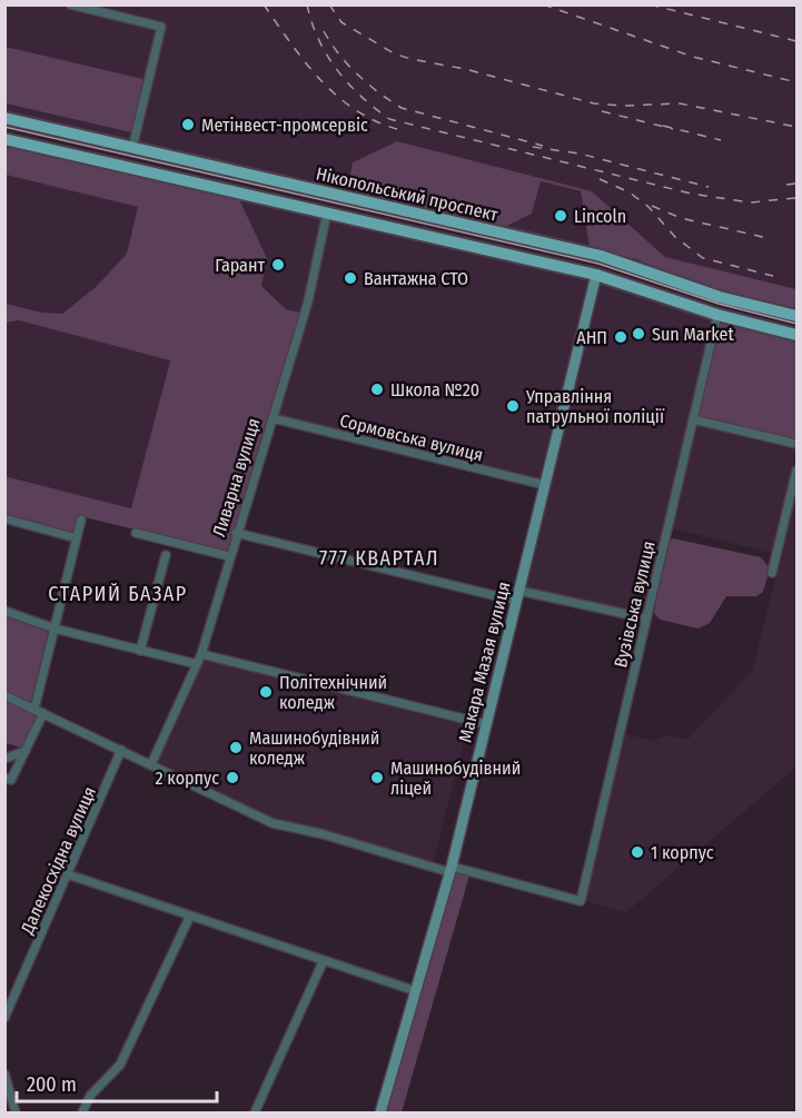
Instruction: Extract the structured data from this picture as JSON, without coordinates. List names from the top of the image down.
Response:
{
  "streets": {
    "main road": ["Нікопольський проспект", "Ливарна вулиця", "Макара Мазая вулиця"],
    "street": ["Сормовська вулиця", "Вузівська вулиця", "Далекосхідна вулиця"]
  },
  "crossings": [
    ["Нікопольський проспект", "Ливарна вулиця"],
    ["Нікопольський проспект", "Вузівська вулиця"],
    ["Нікопольський проспект", "Макара Мазая вулиця"],
    ["Сормовська вулиця", "Ливарна вулиця"],
    ["Сормовська вулиця", "Макара Мазая вулиця"],
    ["Вузівська вулиця", "Макара Мазая вулиця"]
  ],
  "districts": ["777 КВАРТАЛ", "СТАРИЙ БАЗАР"],
  "places": [
    "Метінвест-промсервіс",
    "Lincoln",
    "Гарант",
    "Вантажна СТО",
    "Sun Market",
    "АНП",
    "Школа №20",
    "Управління патрульної поліції",
    "Політехнічний коледж",
    "Машинобудівний коледж",
    "2 корпус",
    "Машинобудівний ліцей",
    "1 корпус"
  ],
  "scale_bar": "200 m"
}
